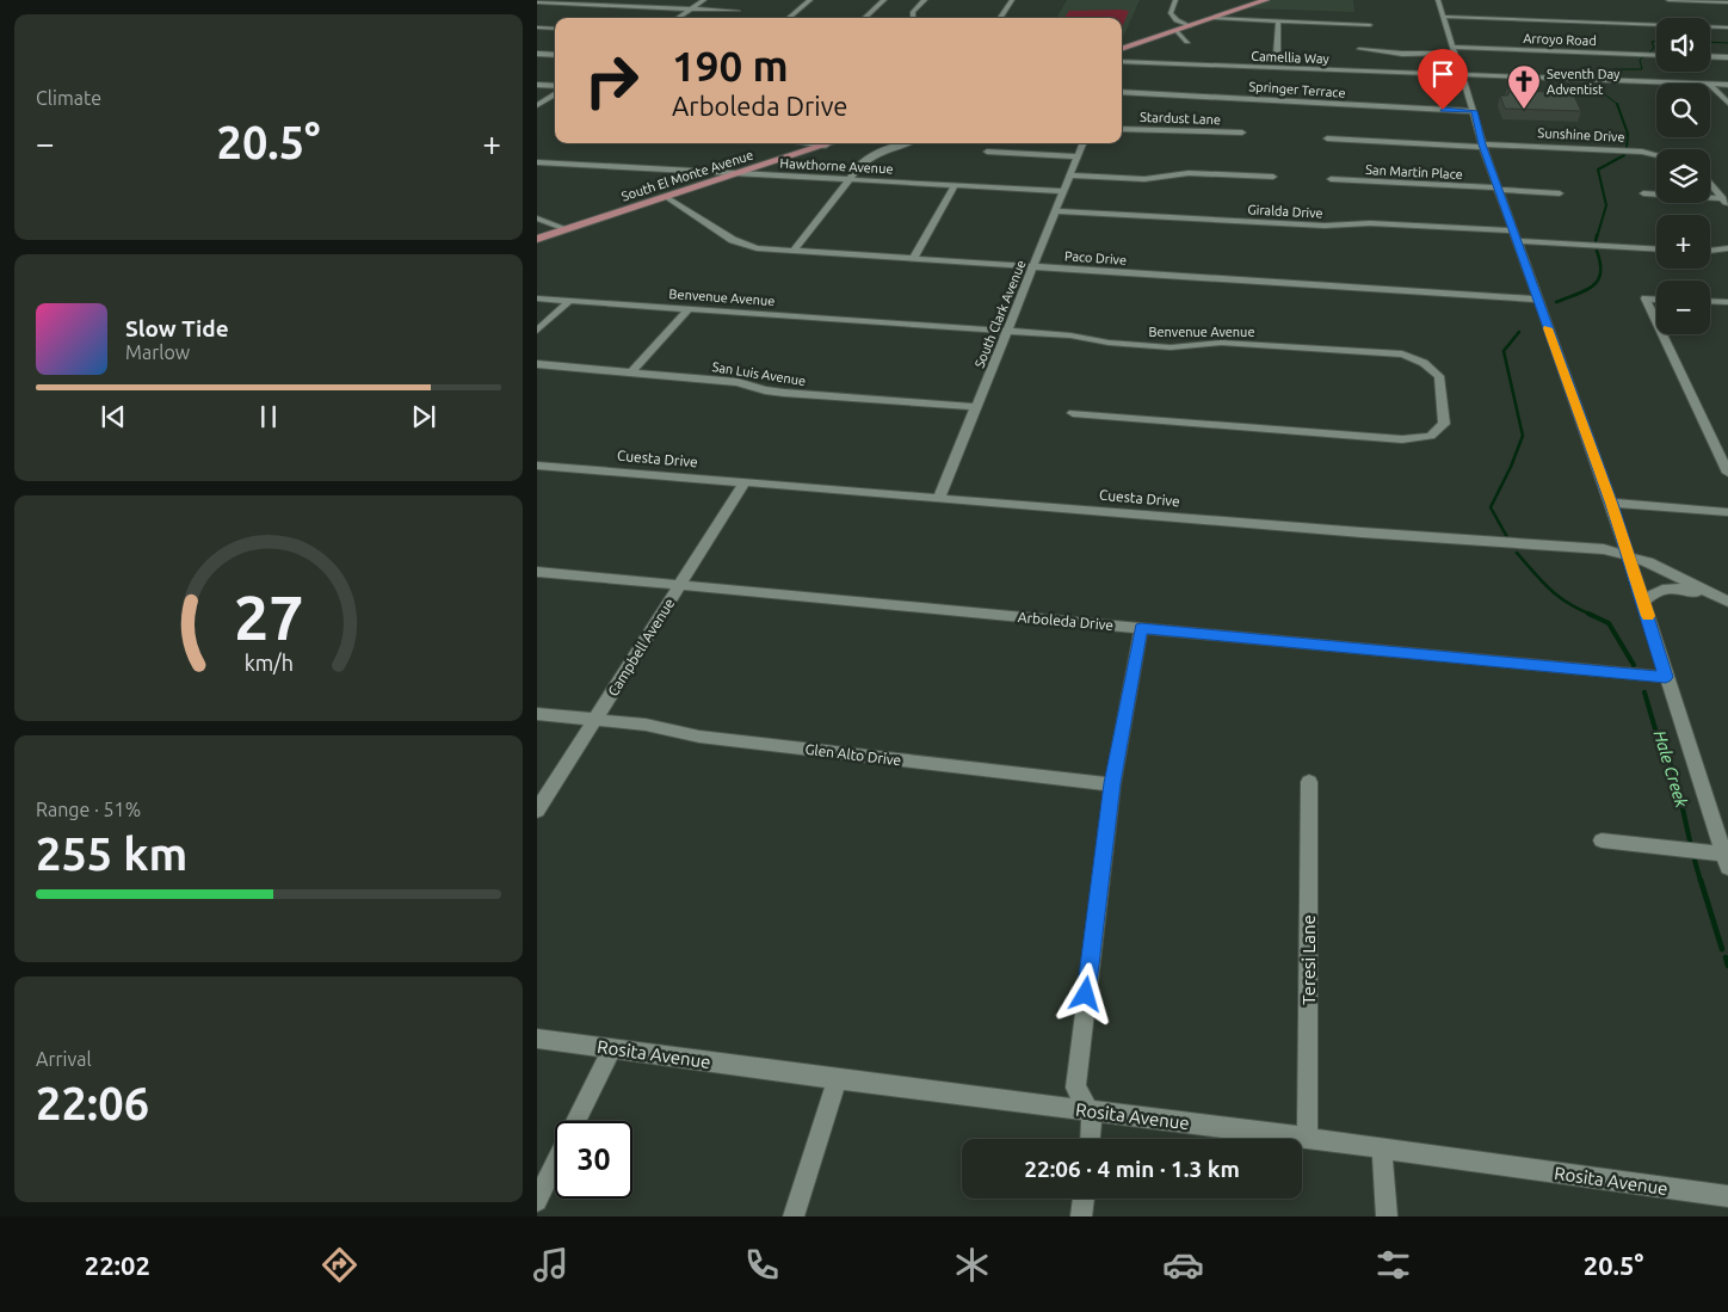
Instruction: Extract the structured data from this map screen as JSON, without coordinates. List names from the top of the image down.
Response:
{
  "streets": {
    "main road": ["South El Monte Avenue"],
    "street": [
      "Arroyo Road",
      "Camellia Way",
      "Springer Terrace",
      "Stardust Lane",
      "Sunshine Drive",
      "Hawthorne Avenue",
      "San Martin Place",
      "Giralda Drive",
      "Paco Drive",
      "Benvenue Avenue",
      "South Clark Avenue",
      "San Luis Avenue",
      "Cuesta Drive",
      "Arboleda Drive",
      "Campbell Avenue",
      "Glen Alto Drive",
      "Teresi Lane",
      "Rosita Avenue"
    ]
  },
  "crossings": [
    ["Hawthorne Avenue", "South El Monte Avenue"],
    ["Hawthorne Avenue", "South Clark Avenue"],
    ["South El Monte Avenue", "Paco Drive"],
    ["Giralda Drive", "South Clark Avenue"],
    ["Paco Drive", "South Clark Avenue"],
    ["Benvenue Avenue", "South Clark Avenue"],
    ["South Clark Avenue", "San Luis Avenue"],
    ["South Clark Avenue", "Cuesta Drive"],
    ["Cuesta Drive", "Campbell Avenue"],
    ["Arboleda Drive", "Campbell Avenue"],
    ["Campbell Avenue", "Glen Alto Drive"],
    ["Teresi Lane", "Rosita Avenue"]
  ],
  "water": ["Hale Creek"],
  "places": {
    "church": ["Seventh Day Adventist"]
  },
  "page": {
    "tile": [
      "Climate",
      ["Range · 51%", "255 km"],
      ["Arrival", "22:06"]
    ],
    "map_buttons": ["+", "−"],
    "turn": ["190 m", "Arboleda Drive"],
    "heat": ["−", "20.5°", "+"],
    "song": ["Slow Tide", "Marlow"],
    "limit": "30",
    "trip": "22:06 · 4 min · 1.3 km",
    "tabs": ["22:02", "20.5°"],
    "gauge": ["27", "km/h"]
  }
}
